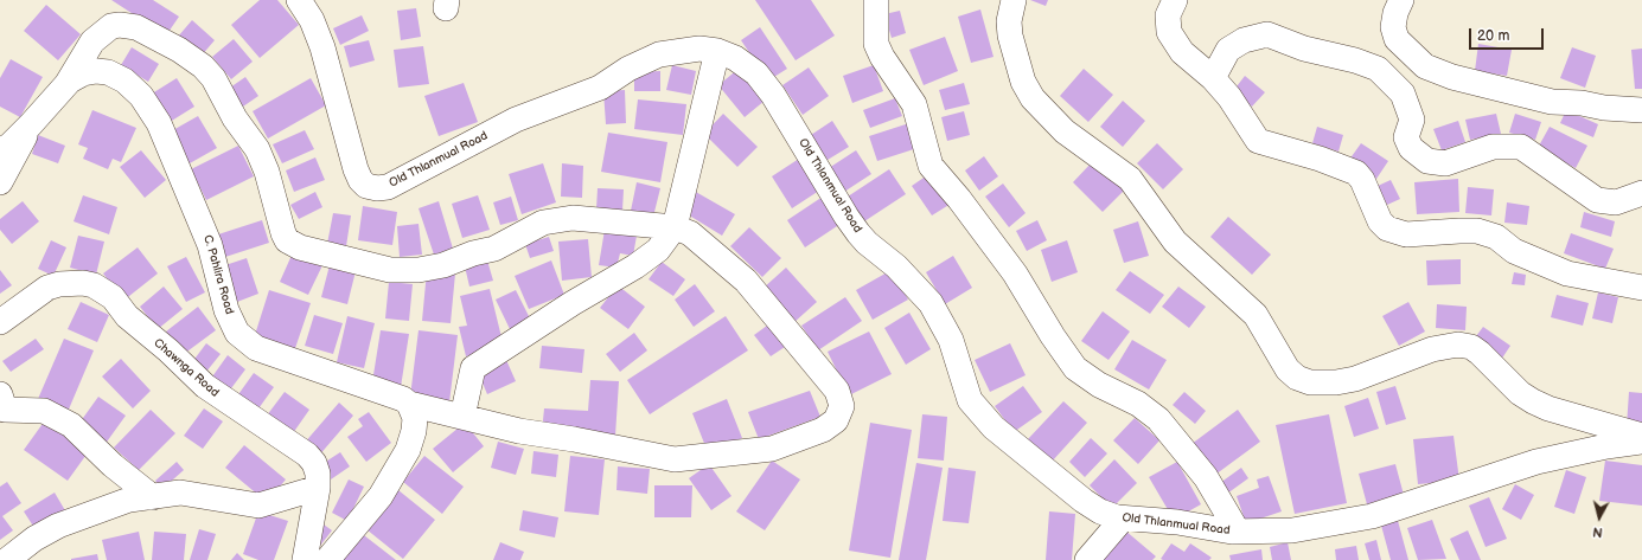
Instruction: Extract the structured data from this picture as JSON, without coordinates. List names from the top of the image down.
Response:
{
  "streets": {
    "street": ["Old Thlanmual Road", "C. Pahlira Road", "Chawnga Road"]
  },
  "scale_bar": "20 m",
  "north": "bottom"
}
